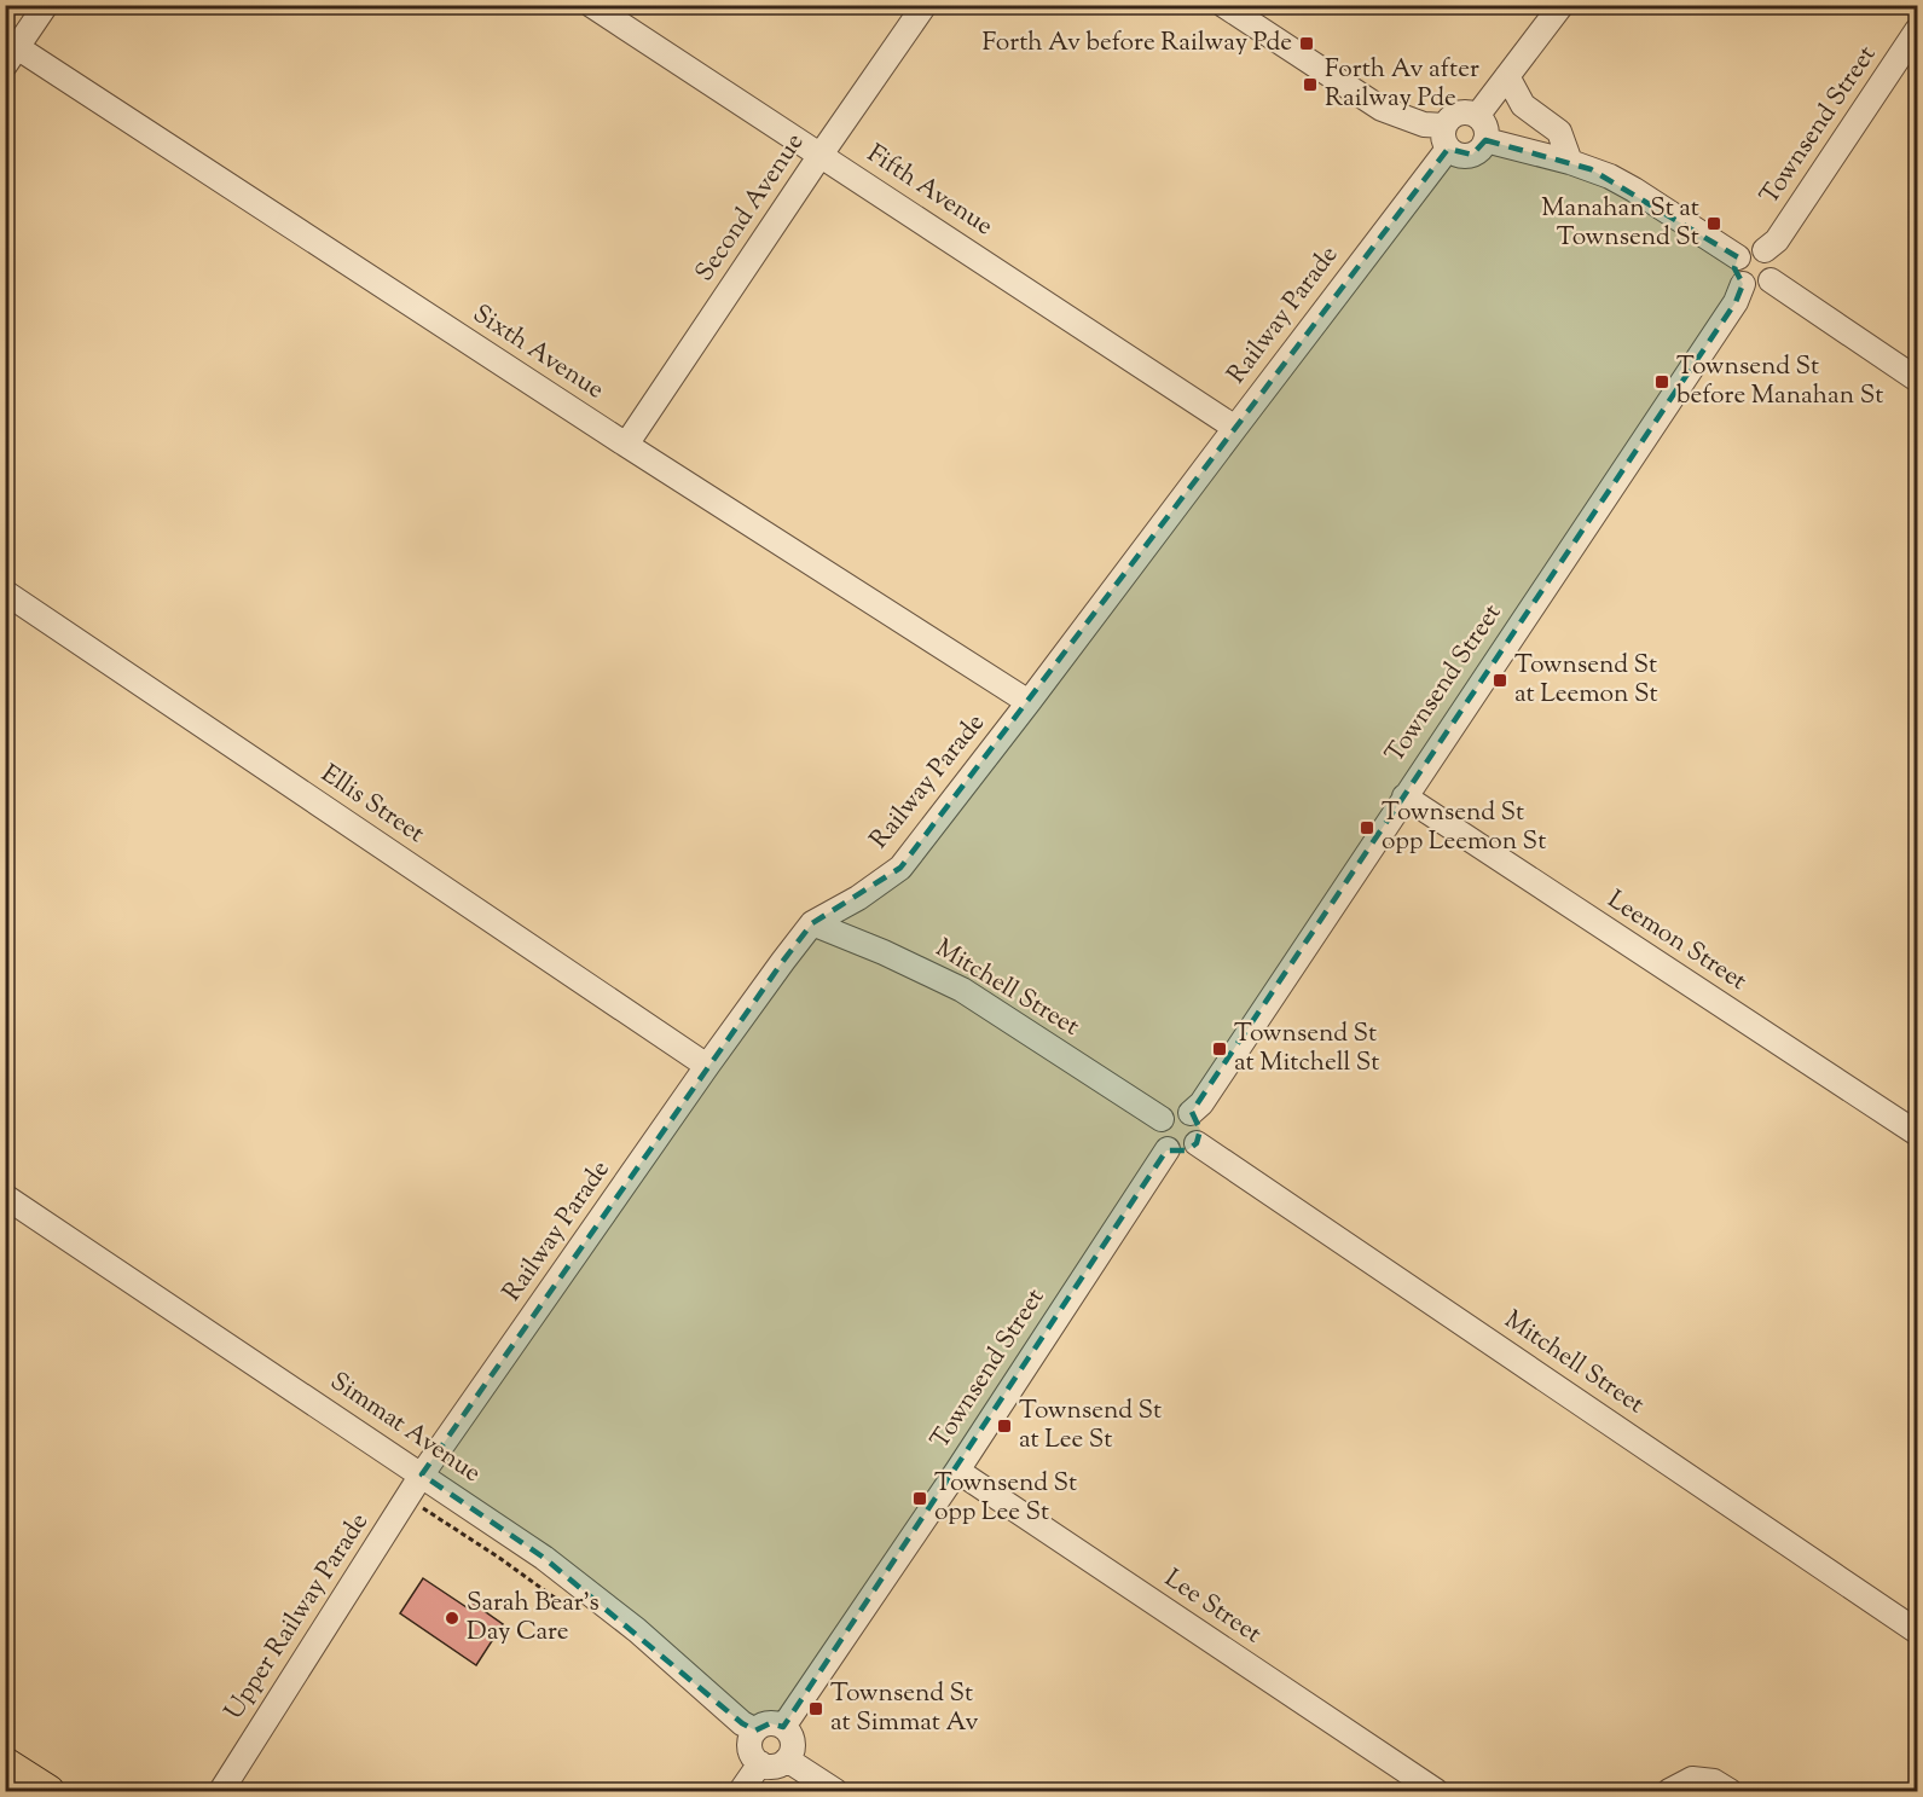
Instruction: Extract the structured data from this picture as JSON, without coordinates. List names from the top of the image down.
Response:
{
  "streets": {
    "street": [
      "Townsend Street",
      "Fifth Avenue",
      "Second Avenue",
      "Railway Parade",
      "Sixth Avenue",
      "Ellis Street",
      "Leemon Street",
      "Mitchell Street",
      "Simmat Avenue",
      "Lee Street",
      "Upper Railway Parade"
    ]
  },
  "crossings": [
    ["Townsend Street", "Leemon Street"],
    ["Townsend Street", "Mitchell Street"],
    ["Townsend Street", "Simmat Avenue"],
    ["Townsend Street", "Lee Street"],
    ["Fifth Avenue", "Second Avenue"],
    ["Fifth Avenue", "Railway Parade"],
    ["Second Avenue", "Sixth Avenue"],
    ["Railway Parade", "Sixth Avenue"],
    ["Railway Parade", "Ellis Street"],
    ["Railway Parade", "Mitchell Street"],
    ["Railway Parade", "Simmat Avenue"],
    ["Railway Parade", "Upper Railway Parade"],
    ["Simmat Avenue", "Upper Railway Parade"]
  ],
  "places": {
    "transit": [
      "Forth Av before Railway Pde",
      "Forth Av after Railway Pde",
      "Manahan St at Townsend St",
      "Townsend St before Manahan St",
      "Townsend St at Leemon St",
      "Townsend St opp Leemon St",
      "Townsend St at Mitchell St",
      "Townsend St at Lee St",
      "Townsend St opp Lee St",
      "Townsend St at Simmat Av"
    ],
    "other": ["Sarah Bear's Day Care"]
  }
}
